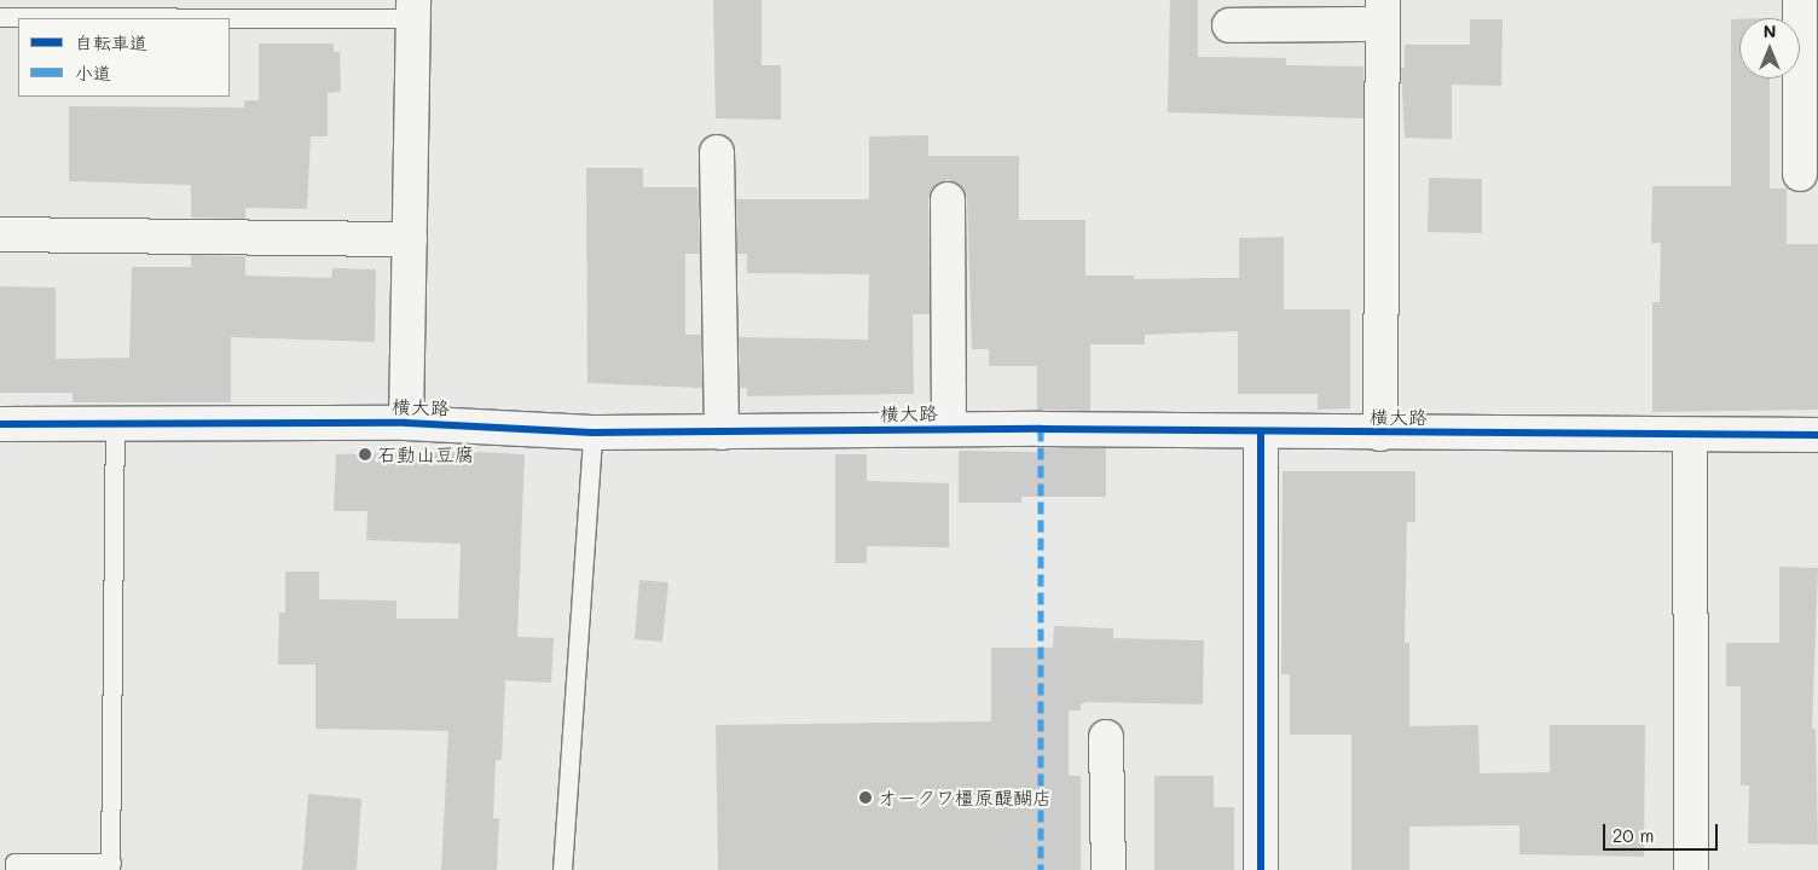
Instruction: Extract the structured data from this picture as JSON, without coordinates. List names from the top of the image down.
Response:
{
  "streets": {
    "street": ["横大路"]
  },
  "places": ["石動山豆腐", "オークワ橿原醍醐店"],
  "legend": ["自転車道", "小道"],
  "scale_bar": "20 m",
  "north": "top"
}
